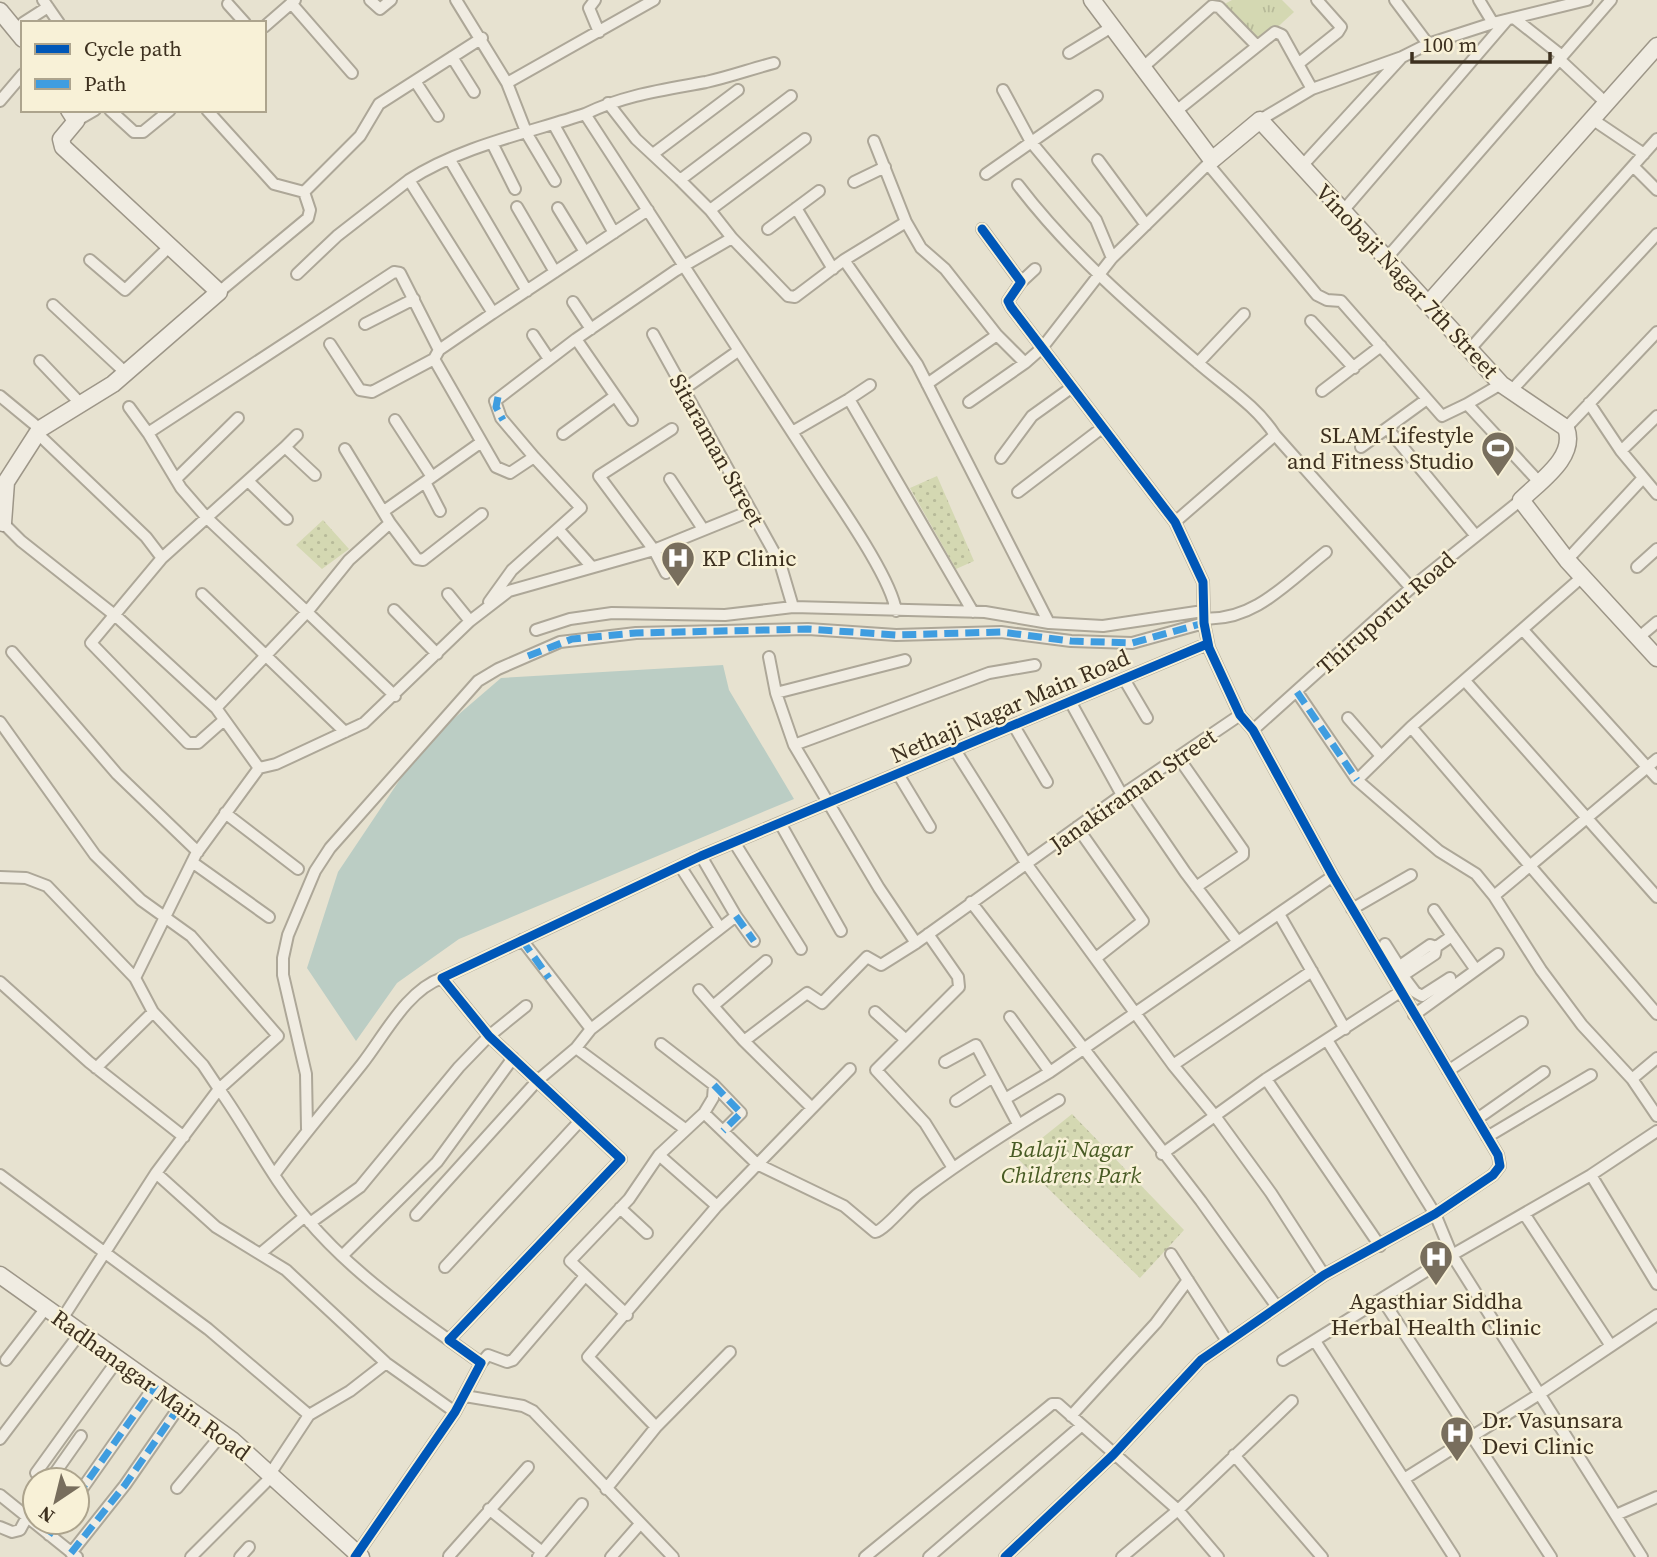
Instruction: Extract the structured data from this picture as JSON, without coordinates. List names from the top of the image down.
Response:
{
  "streets": {
    "street": [
      "Vinobaji Nagar 7th Street",
      "Sitaraman Street",
      "Thiruporur Road",
      "Nethaji Nagar Main Road",
      "Janakiraman Street",
      "Radhanagar Main Road"
    ]
  },
  "parks": ["Balaji Nagar Childrens Park"],
  "places": {
    "sports": ["SLAM Lifestyle and Fitness Studio"],
    "hospital": ["KP Clinic", "Agasthiar Siddha Herbal Health Clinic", "Dr. Vasunsara Devi Clinic"]
  },
  "legend": ["Cycle path", "Path"],
  "scale_bar": "100 m",
  "north": "bottom left"
}
